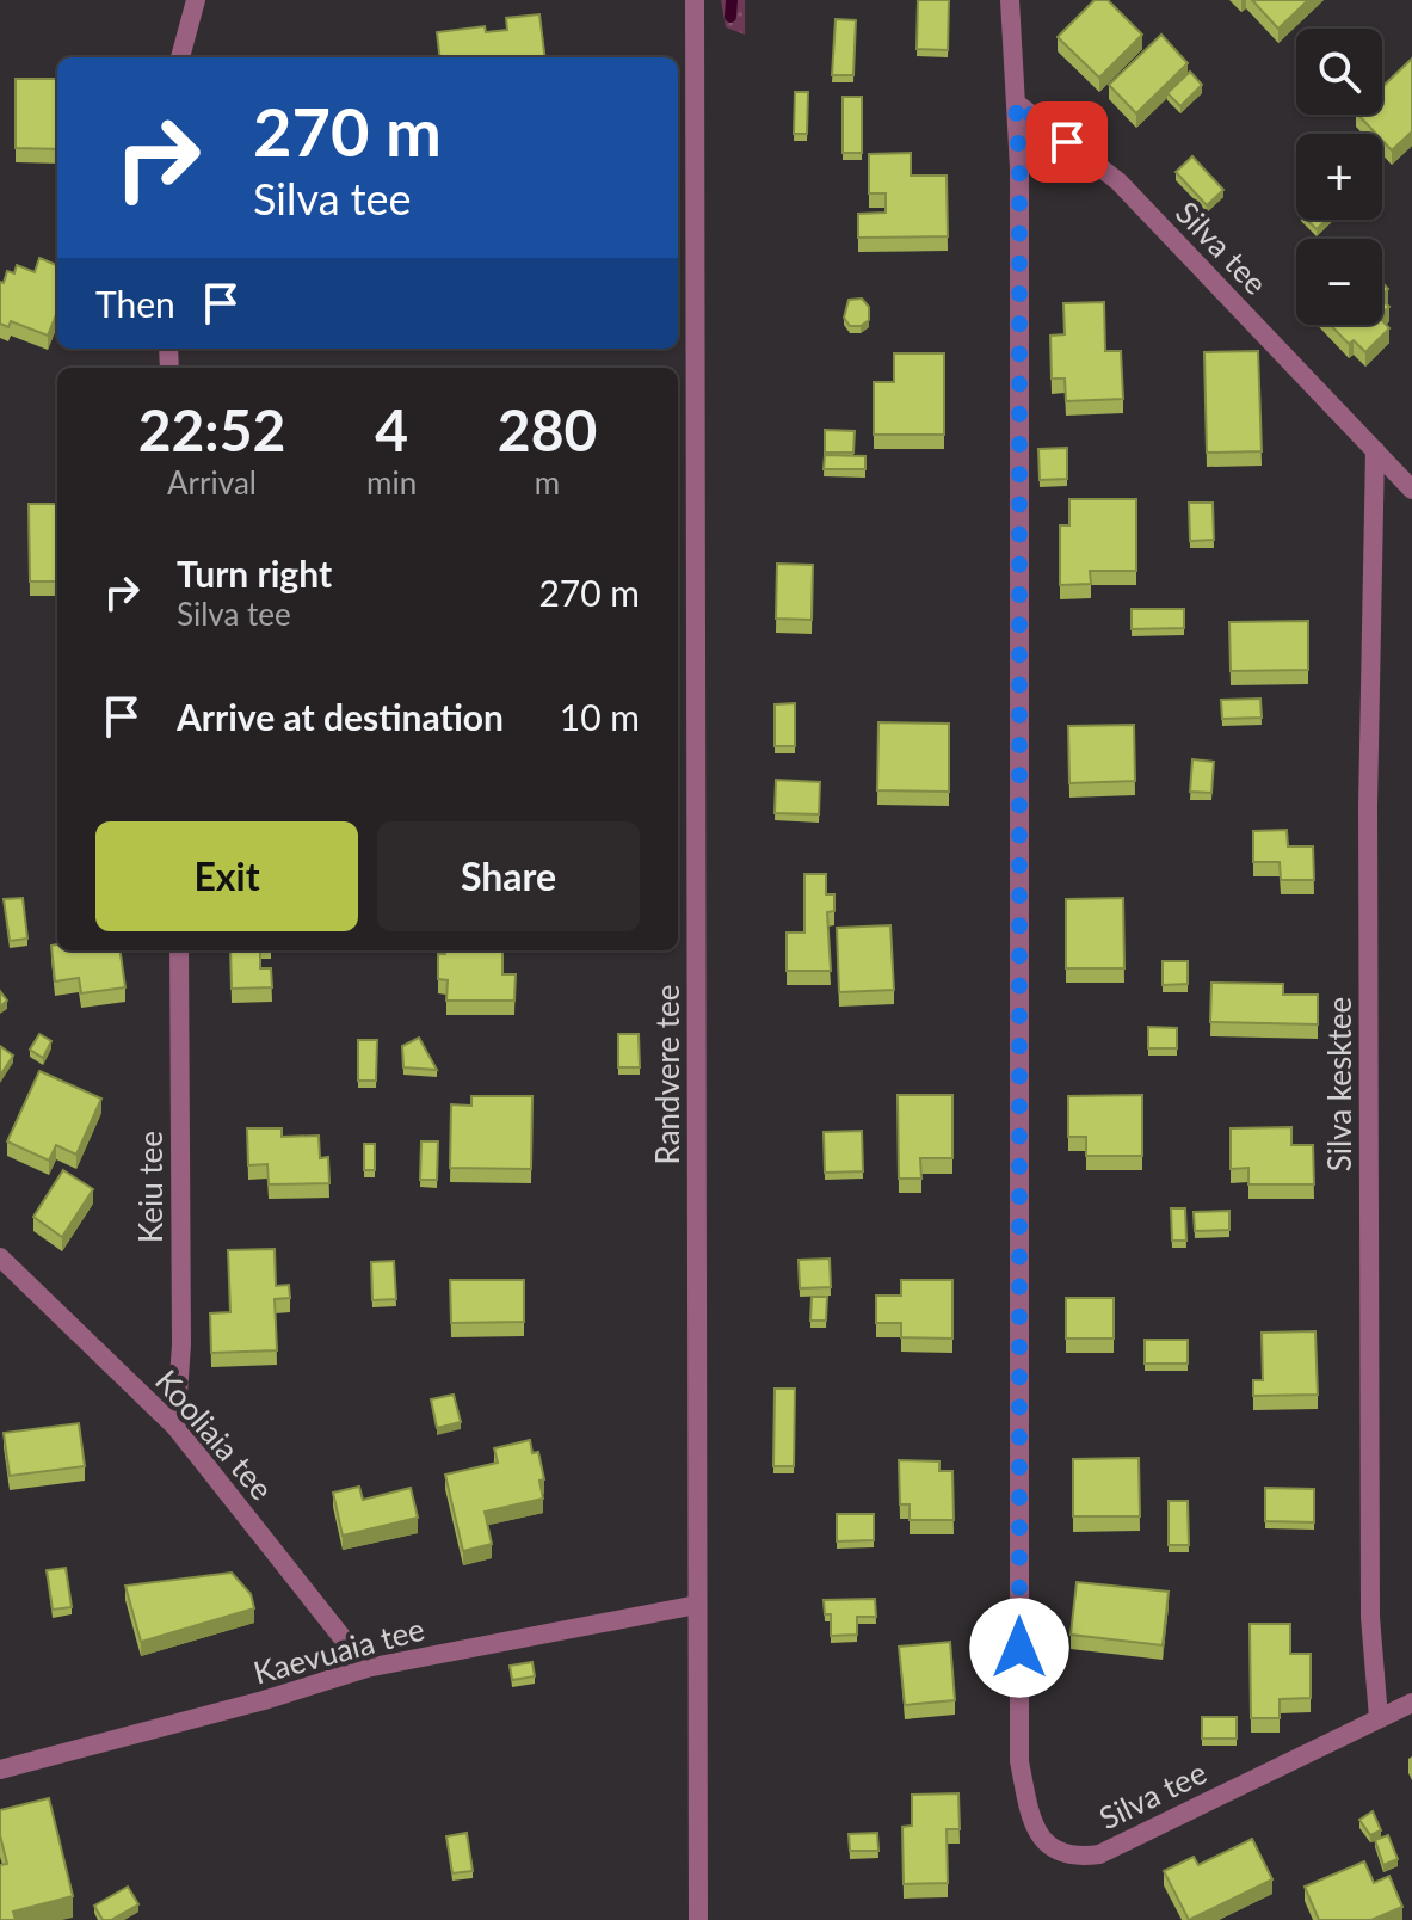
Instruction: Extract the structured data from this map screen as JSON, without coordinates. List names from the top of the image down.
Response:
{
  "streets": {
    "street": [
      "Silva tee",
      "Randvere tee",
      "Silva kesktee",
      "Keiu tee",
      "Kooliaia tee",
      "Kaevuaia tee"
    ]
  },
  "crossings": [
    ["Silva tee", "Silva kesktee"],
    ["Randvere tee", "Kaevuaia tee"],
    ["Keiu tee", "Kooliaia tee"],
    ["Kooliaia tee", "Kaevuaia tee"]
  ],
  "page": {
    "map_buttons": ["+", "−"],
    "turn": ["270 m", "Silva tee"],
    "then": "Then",
    "eta": [
      "22:52",
      "Arrival",
      "4",
      "min",
      "280",
      "m"
    ],
    "list": [
      {
        "name": "Turn right",
        "note": "Silva tee",
        "value": "270 m"
      },
      {
        "name": "Arrive at destination",
        "value": "10 m"
      }
    ],
    "buttons": ["Exit", "Share"]
  }
}
